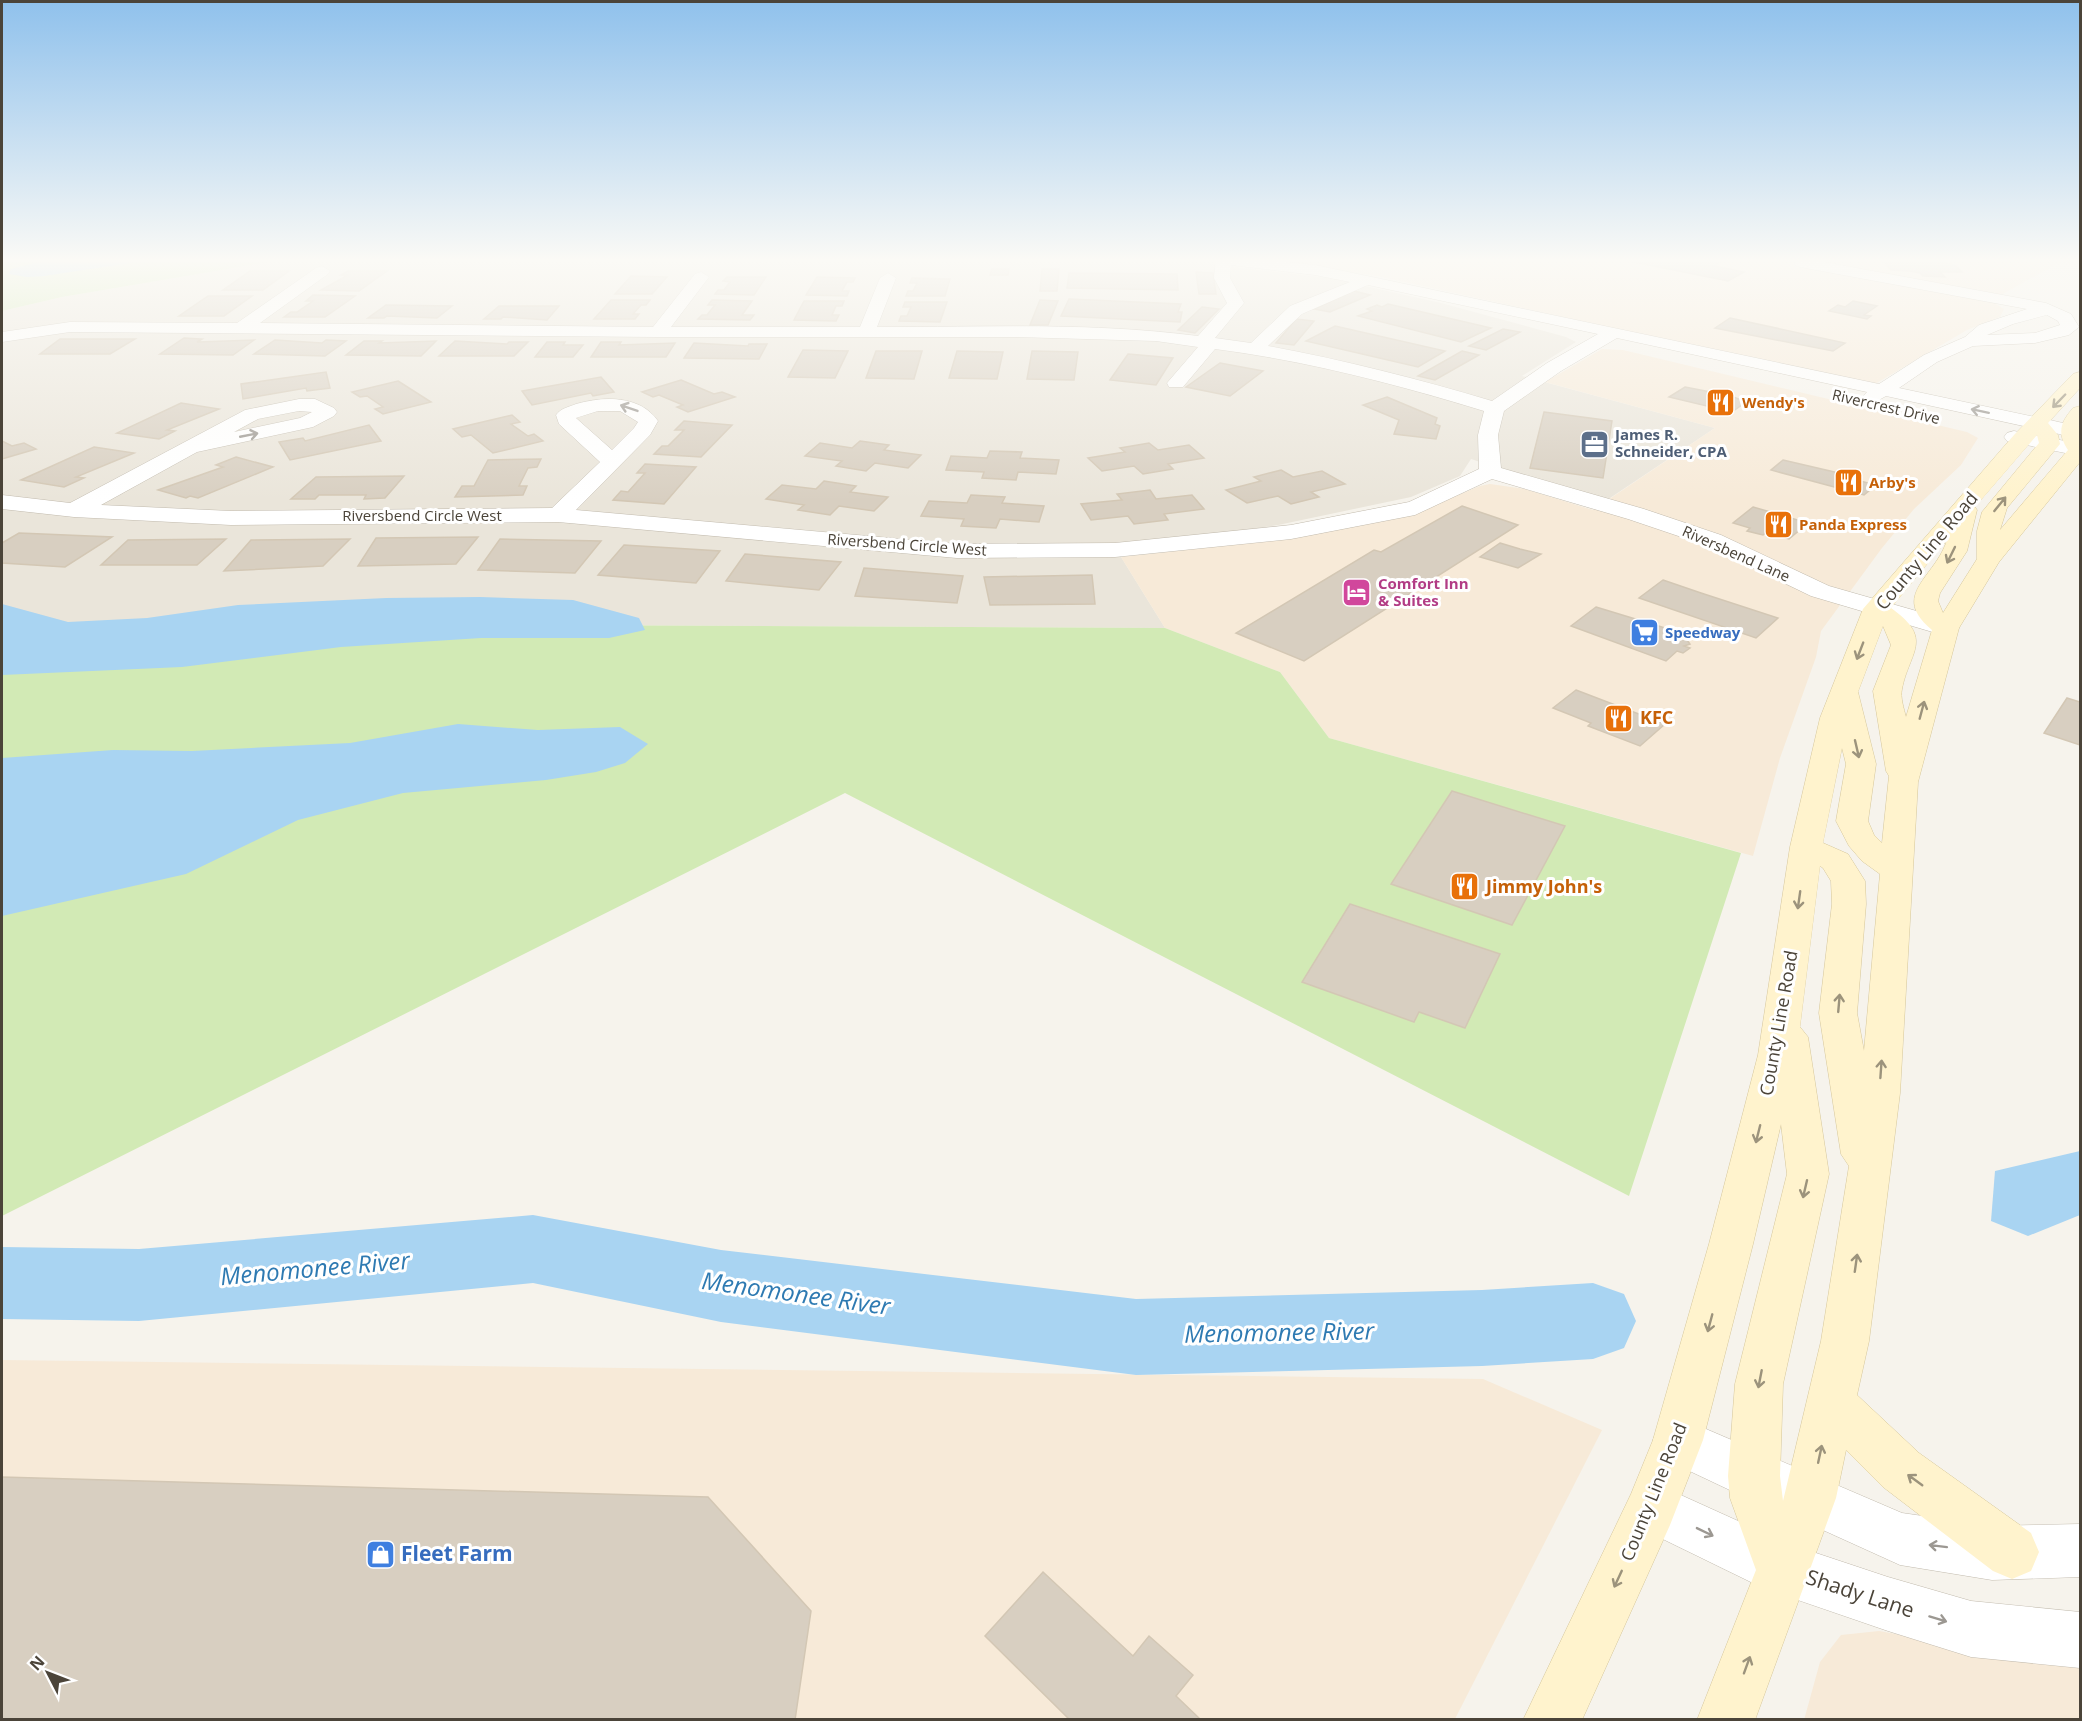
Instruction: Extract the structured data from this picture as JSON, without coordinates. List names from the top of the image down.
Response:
{
  "streets": {
    "main road": ["County Line Road"],
    "street": [
      "Rivercrest Drive",
      "Riversbend Circle West",
      "Riversbend Lane",
      "Shady Lane"
    ]
  },
  "crossings": [
    ["Rivercrest Drive", "County Line Road"],
    ["Riversbend Circle West", "Riversbend Lane"],
    ["County Line Road", "Riversbend Lane"],
    ["County Line Road", "Shady Lane"]
  ],
  "water": ["Menomonee River"],
  "places": {
    "restaurant": [
      "Wendy's",
      "Arby's",
      "Panda Express",
      "KFC",
      "Jimmy John's"
    ],
    "office": ["James R. Schneider, CPA"],
    "hotel": ["Comfort Inn & Suites"],
    "supermarket": ["Speedway"],
    "shop": ["Fleet Farm"]
  },
  "north": "top left"
}
